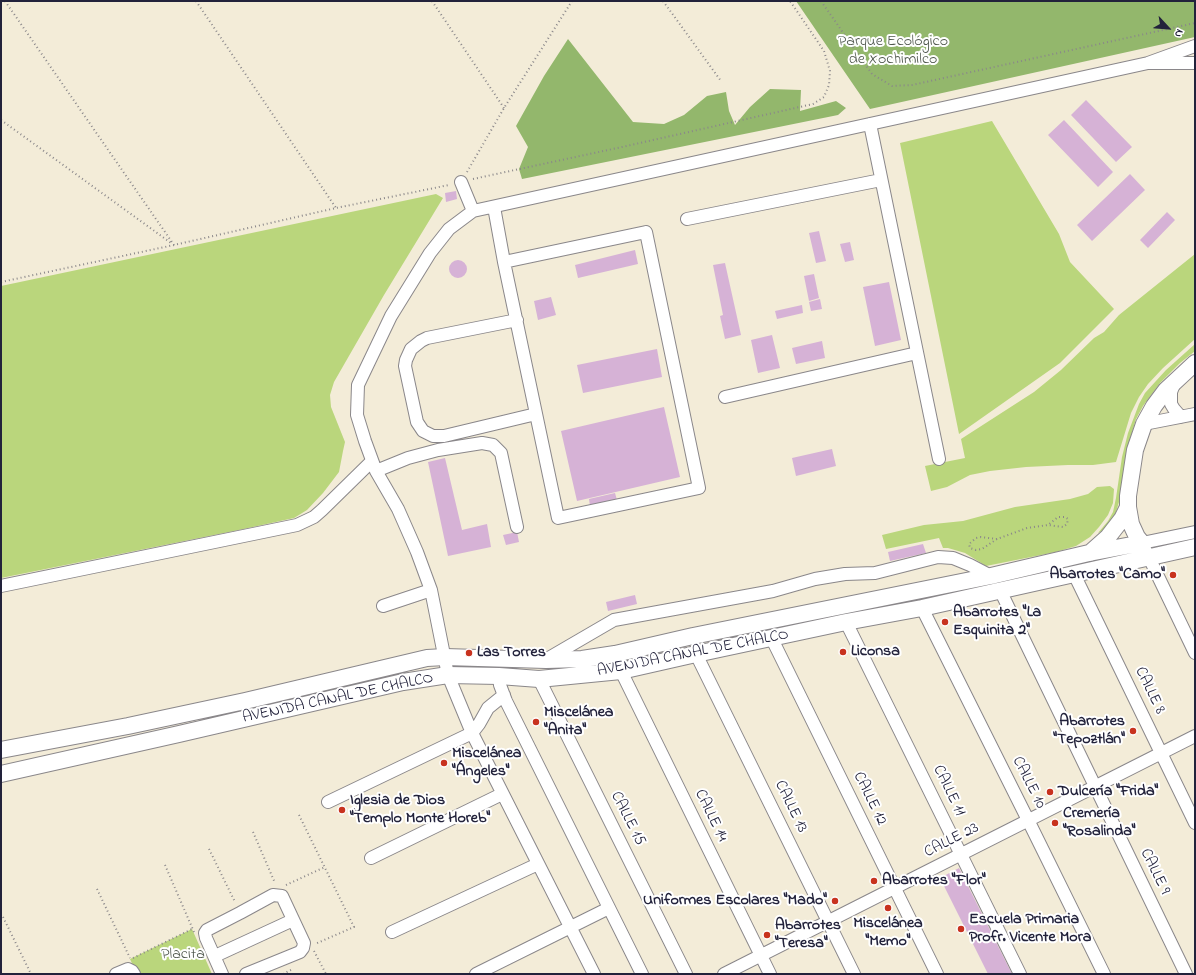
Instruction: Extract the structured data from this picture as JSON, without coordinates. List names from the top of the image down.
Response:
{
  "streets": {
    "main road": ["AVENIDA CANAL DE CHALCO"],
    "street": [
      "CALLE 8",
      "CALLE 10",
      "CALLE 11",
      "CALLE 12",
      "CALLE 13",
      "CALLE 14",
      "CALLE 15",
      "CALLE 23",
      "CALLE 9"
    ]
  },
  "crossings": [
    ["AVENIDA CANAL DE CHALCO", "CALLE 8"],
    ["AVENIDA CANAL DE CHALCO", "CALLE 10"],
    ["AVENIDA CANAL DE CHALCO", "CALLE 11"],
    ["AVENIDA CANAL DE CHALCO", "CALLE 12"],
    ["AVENIDA CANAL DE CHALCO", "CALLE 13"],
    ["AVENIDA CANAL DE CHALCO", "CALLE 14"],
    ["AVENIDA CANAL DE CHALCO", "CALLE 15"],
    ["AVENIDA CANAL DE CHALCO", "CALLE 9"],
    ["CALLE 8", "CALLE 23"],
    ["CALLE 10", "CALLE 23"],
    ["CALLE 11", "CALLE 23"],
    ["CALLE 12", "CALLE 23"],
    ["CALLE 13", "CALLE 23"],
    ["CALLE 14", "CALLE 23"],
    ["CALLE 23", "CALLE 9"]
  ],
  "parks": ["Parque Ecológico de Xochimilco", "Placita"],
  "places": [
    "Abarrotes \"Camo\"",
    "Abarrotes \"La Esquinita 2\"",
    "Liconsa",
    "Las Torres",
    "Miscelánea \"Anita\"",
    "Abarrotes \"Tepoztlán\"",
    "Miscelánea \"Ángeles\"",
    "Dulcería \"Frida\"",
    "Iglesia de Dios \"Templo Monte Horeb\"",
    "Cremería \"Rosalinda\"",
    "Abarrotes \"Flor\"",
    "Uniformes Escolares \"Mado\"",
    "Miscelánea \"Memo\"",
    "Escuela Primaria Profr. Vicente Mora",
    "Abarrotes \"Teresa\""
  ],
  "north": "bottom right"
}
